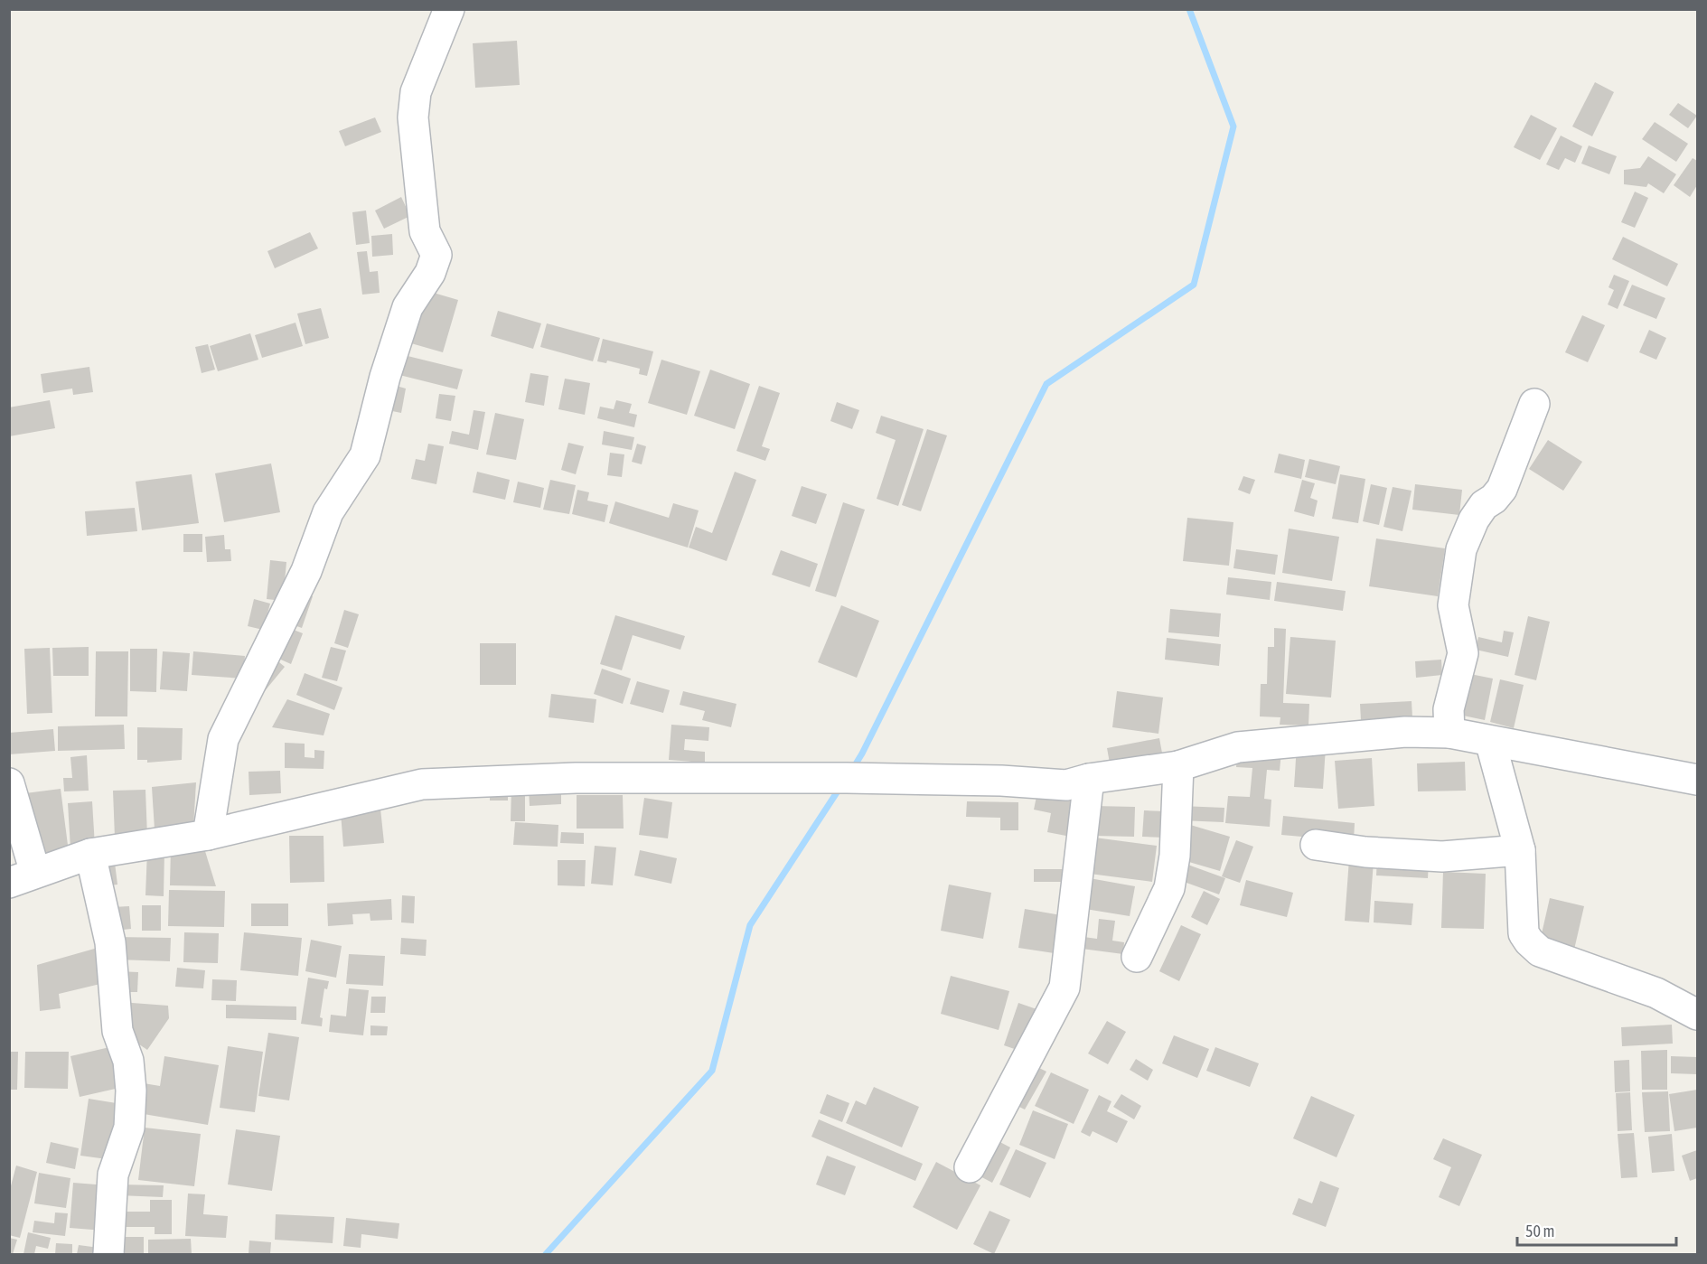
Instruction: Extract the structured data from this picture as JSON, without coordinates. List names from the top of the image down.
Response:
{
  "scale_bar": "50 m"
}
